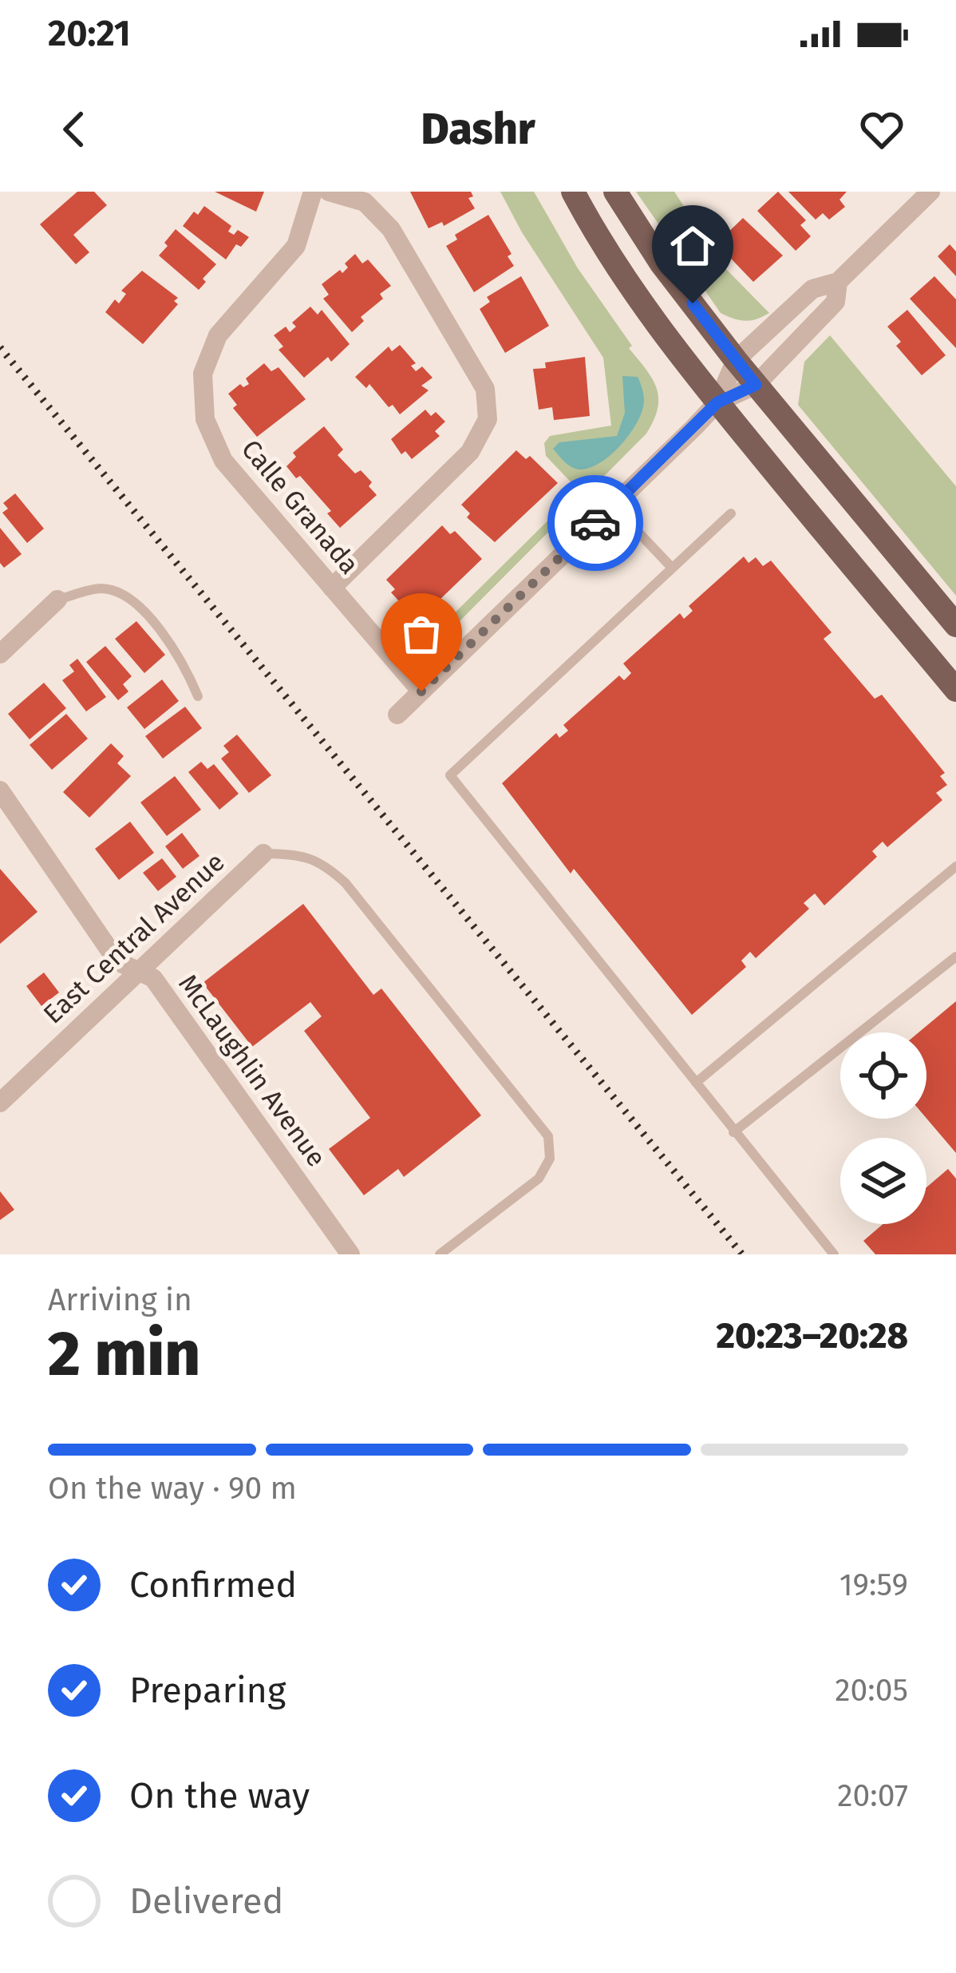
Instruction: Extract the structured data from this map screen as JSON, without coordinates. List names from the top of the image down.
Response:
{
  "streets": {
    "street": ["Calle Granada", "East Central Avenue", "McLaughlin Avenue"]
  },
  "crossings": [
    ["East Central Avenue", "McLaughlin Avenue"]
  ],
  "page": {
    "status": "20:21",
    "header": "Dashr",
    "heading": ["2 min", "Arriving in", "20:23–20:28"],
    "bar": "On the way · 90 m",
    "list": [
      ["Confirmed", "19:59"],
      ["Preparing", "20:05"],
      ["On the way", "20:07"],
      "Delivered"
    ]
  }
}
